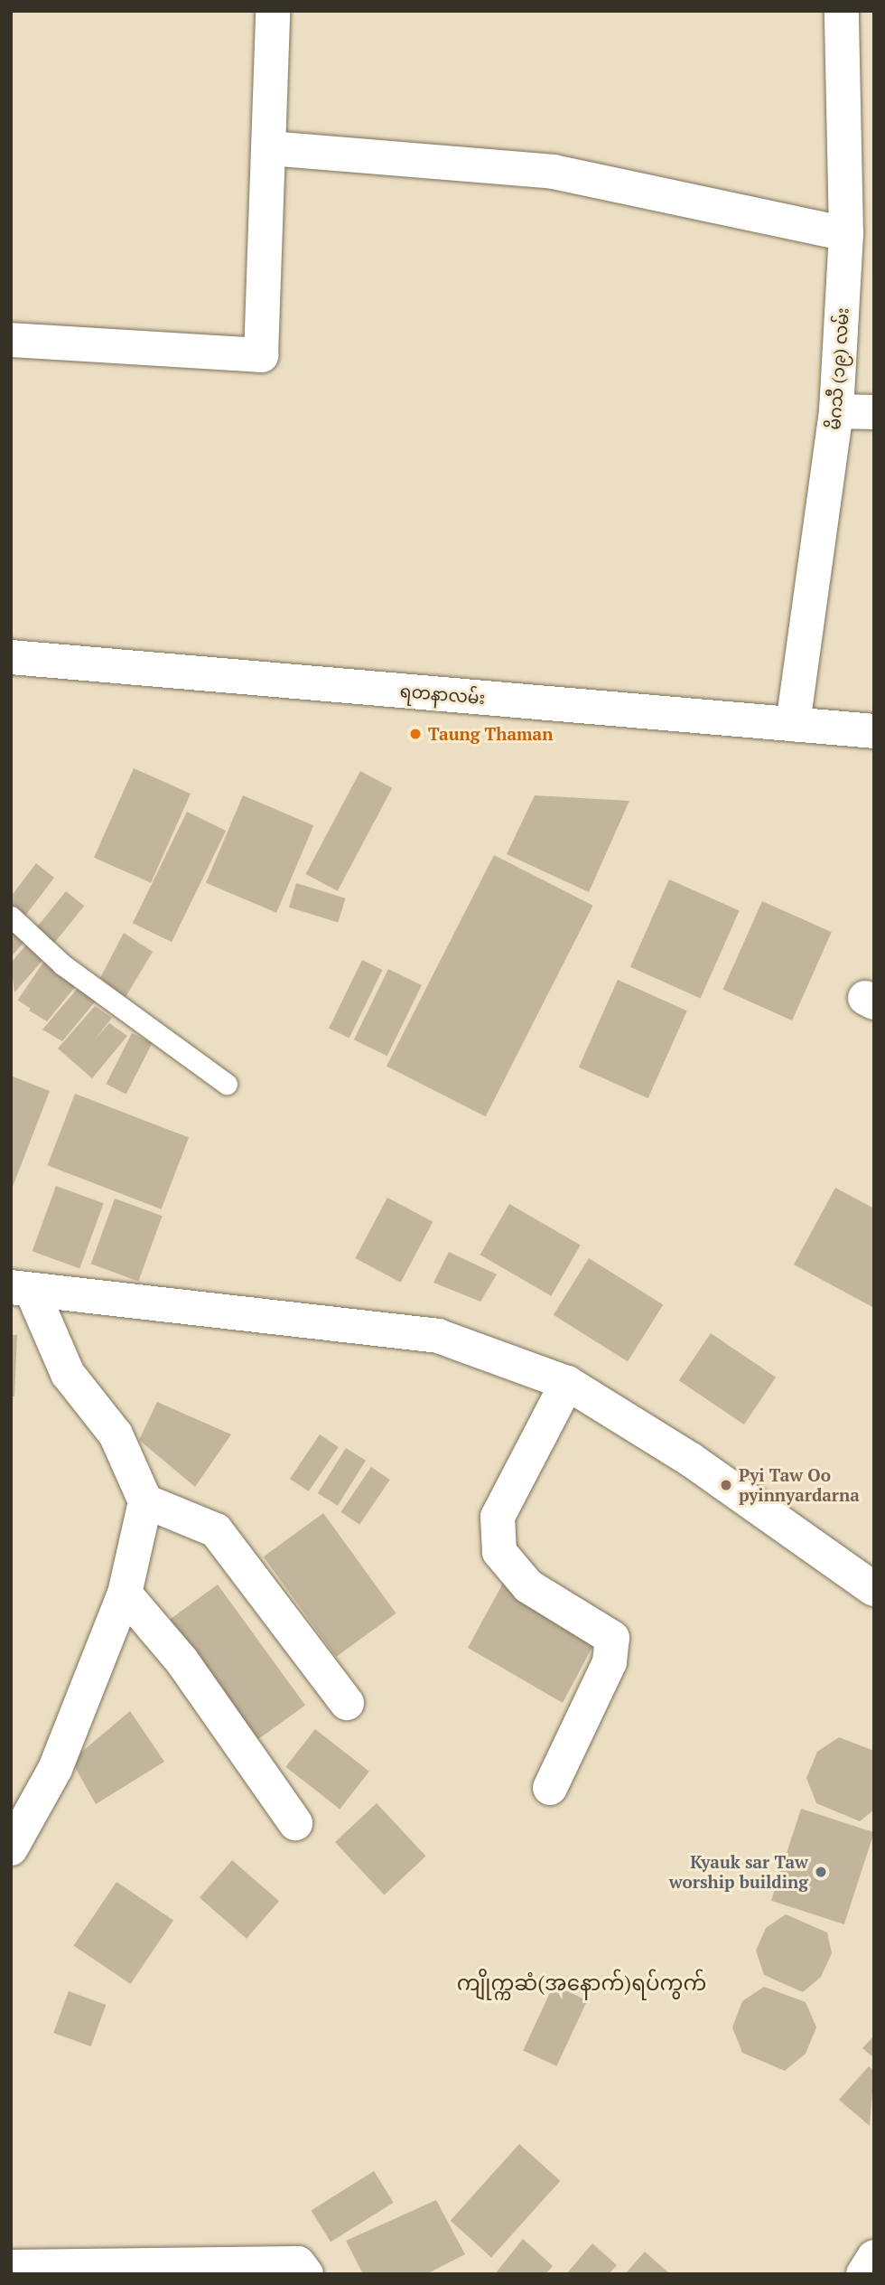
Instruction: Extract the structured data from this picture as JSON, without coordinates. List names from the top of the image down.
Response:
{
  "streets": {
    "street": ["မိဂသီ (၁၉) လမ်း", "ရတနာလမ်း"]
  },
  "crossings": [
    ["မိဂသီ (၁၉) လမ်း", "ရတနာလမ်း"]
  ],
  "districts": ["ကျိုက္ကဆံ(အနောက်)ရပ်ကွက်"],
  "places": ["Taung Thaman", "Pyi Taw Oo pyinnyardarna", "Kyauk sar Taw worship building"]
}
